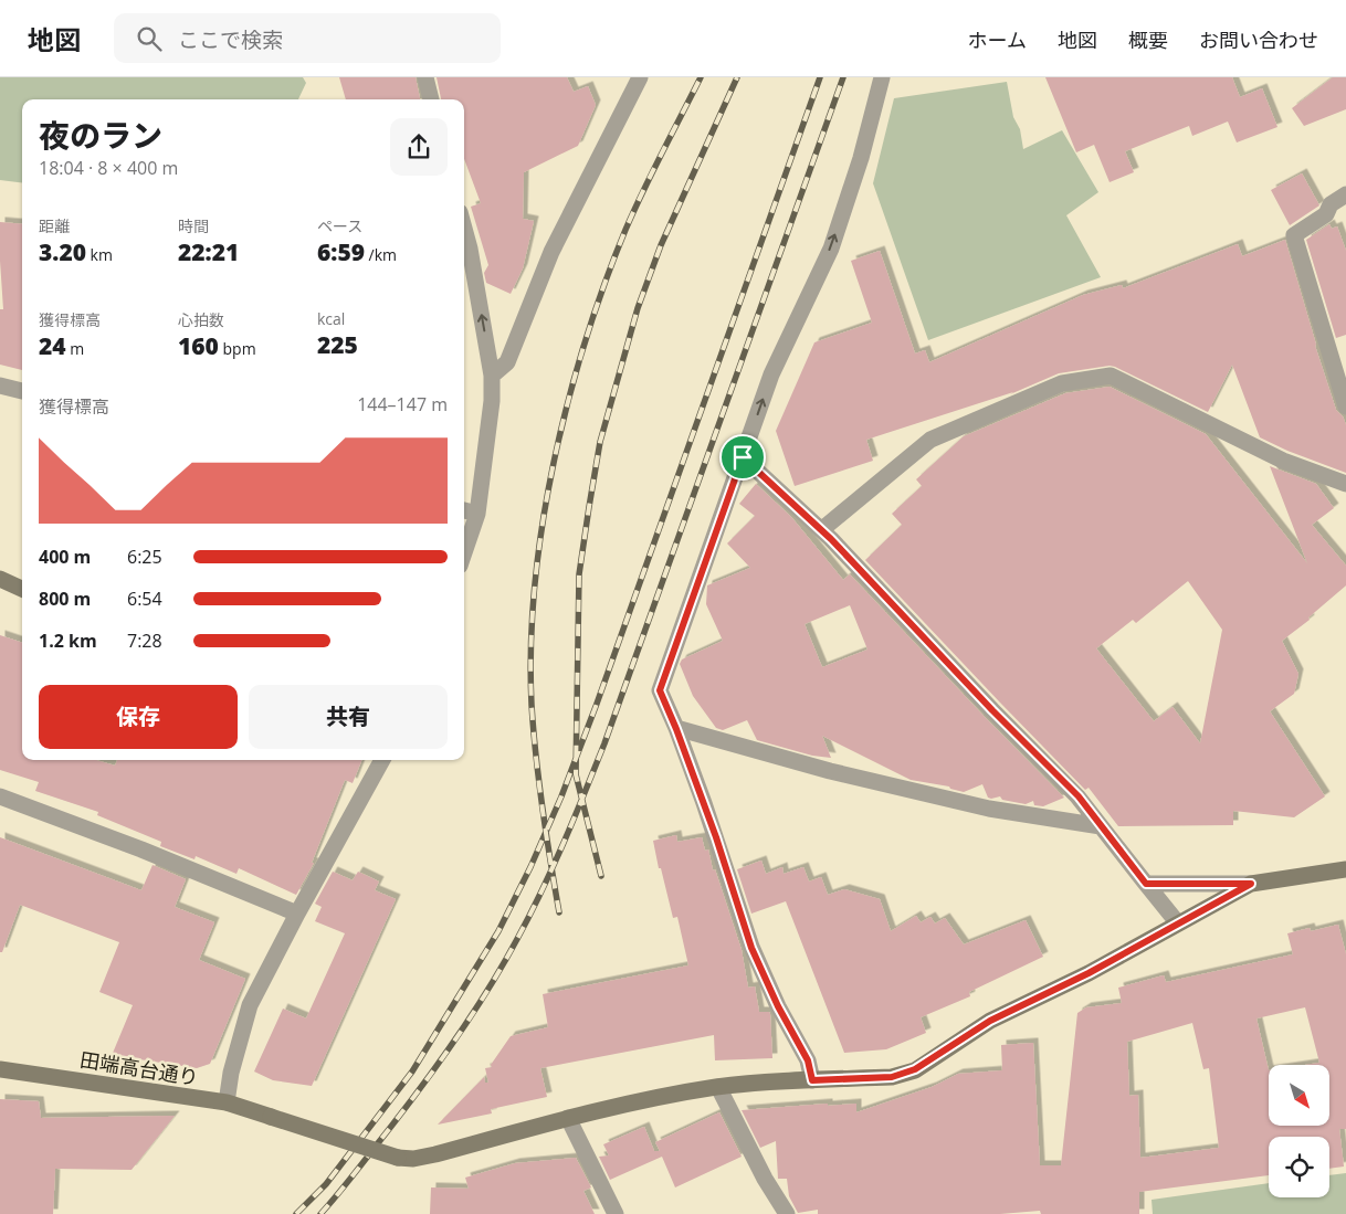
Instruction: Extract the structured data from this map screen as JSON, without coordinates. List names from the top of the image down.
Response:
{
  "streets": {
    "street": ["田端高台通り"]
  },
  "north": "bottom right",
  "page": {
    "header": "地図",
    "search": "ここで検索",
    "nav": [
      "ホーム",
      "地図",
      "概要",
      "お問い合わせ"
    ],
    "heading": ["夜のラン", "18:04 · 8 × 400 m"],
    "stats": [
      ["距離", "3.20 km"],
      ["時間", "22:21"],
      ["ペース", "6:59 /km"],
      ["獲得標高", "24 m"],
      ["心拍数", "160 bpm"],
      ["kcal", "225"]
    ],
    "chart": ["獲得標高", "144–147 m"],
    "list": [
      {
        "name": "400 m",
        "note": "6:25"
      },
      {
        "name": "800 m",
        "note": "6:54"
      },
      {
        "name": "1.2 km",
        "note": "7:28"
      }
    ],
    "buttons": ["保存", "共有"]
  }
}
